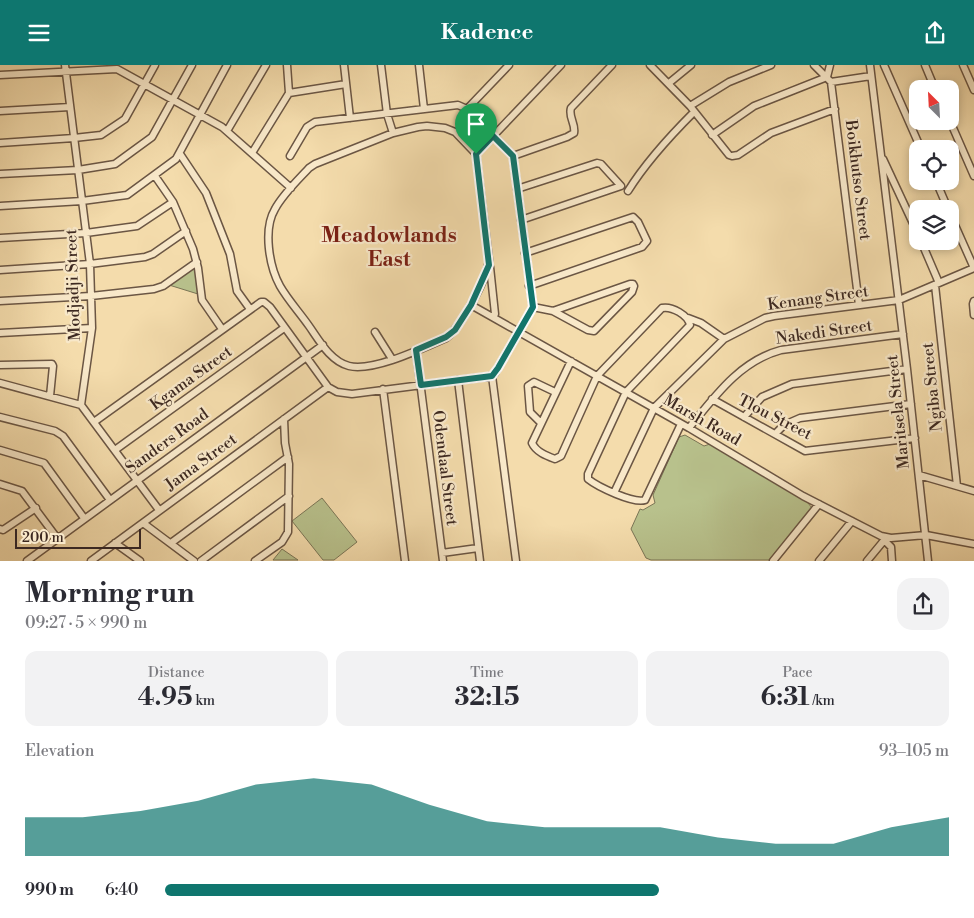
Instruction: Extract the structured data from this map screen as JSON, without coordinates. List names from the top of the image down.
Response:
{
  "streets": {
    "street": [
      "Boikhutso Street",
      "Modjadji Street",
      "Kenang Street",
      "Nakedi Street",
      "Kgama Street",
      "Ngiba Street",
      "Maritsela Street",
      "Tlou Street",
      "Marsh Road",
      "Sanders Road",
      "Jama Street",
      "Odendaal Street"
    ]
  },
  "crossings": [
    ["Boikhutso Street", "Kenang Street"],
    ["Kenang Street", "Ngiba Street"],
    ["Kenang Street", "Maritsela Street"],
    ["Kenang Street", "Marsh Road"],
    ["Nakedi Street", "Maritsela Street"],
    ["Nakedi Street", "Tlou Street"],
    ["Nakedi Street", "Marsh Road"],
    ["Maritsela Street", "Tlou Street"]
  ],
  "districts": ["Meadowlands East"],
  "scale_bar": "200 m",
  "north": "top left",
  "page": {
    "header": "Kadence",
    "scale": "200 m",
    "heading": ["Morning run", "09:27 · 5 × 990 m"],
    "stats": [
      ["Distance", "4.95 km"],
      ["Time", "32:15"],
      ["Pace", "6:31 /km"]
    ],
    "chart": ["Elevation", "93–105 m"],
    "list": [
      {
        "name": "990 m",
        "note": "6:40"
      }
    ]
  }
}
